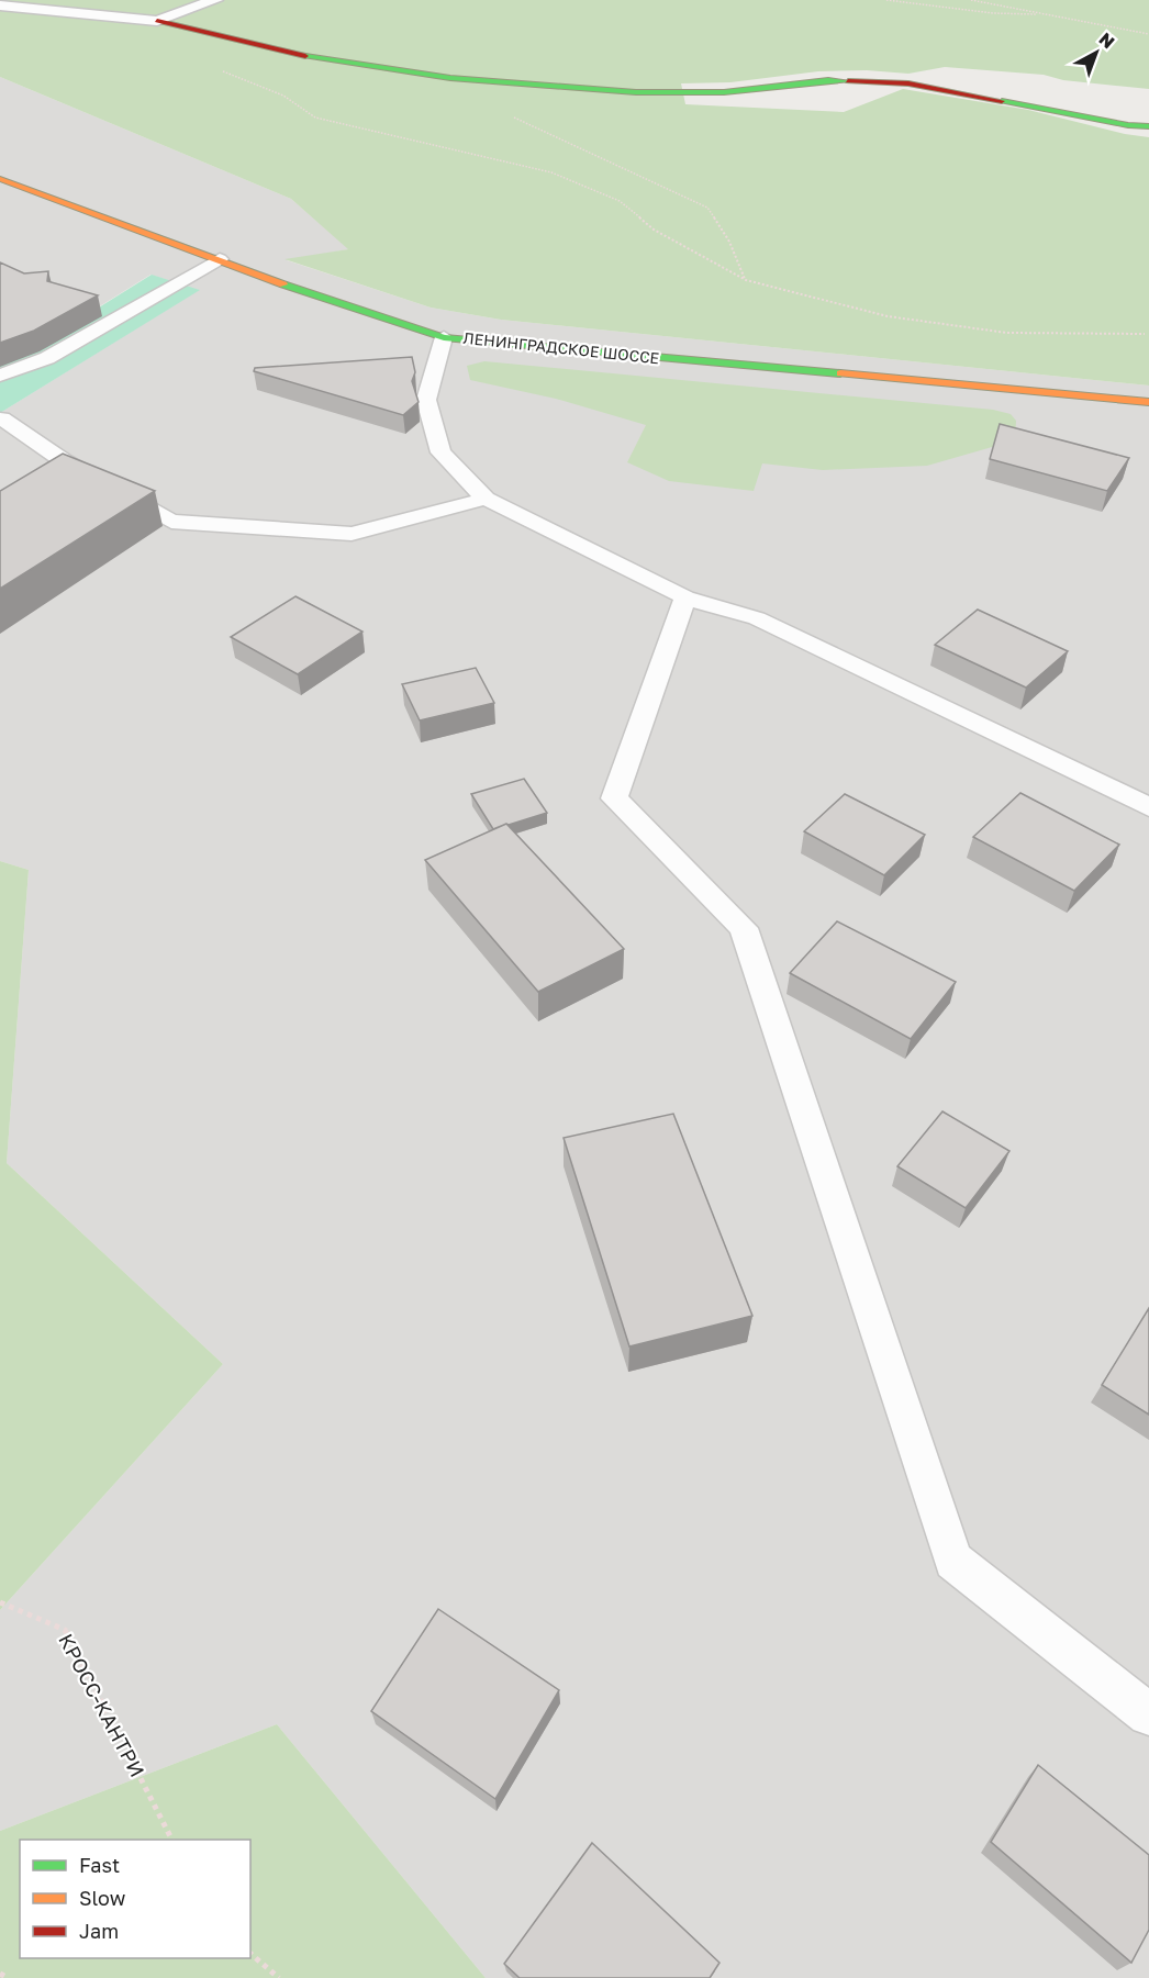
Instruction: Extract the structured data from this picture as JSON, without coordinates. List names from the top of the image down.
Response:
{
  "streets": {
    "street": ["ЛЕНИНГРАДСКОЕ ШОССЕ"],
    "path": ["КРОСС-КАНТРИ"]
  },
  "legend": ["Fast", "Slow", "Jam"],
  "north": "top right"
}
